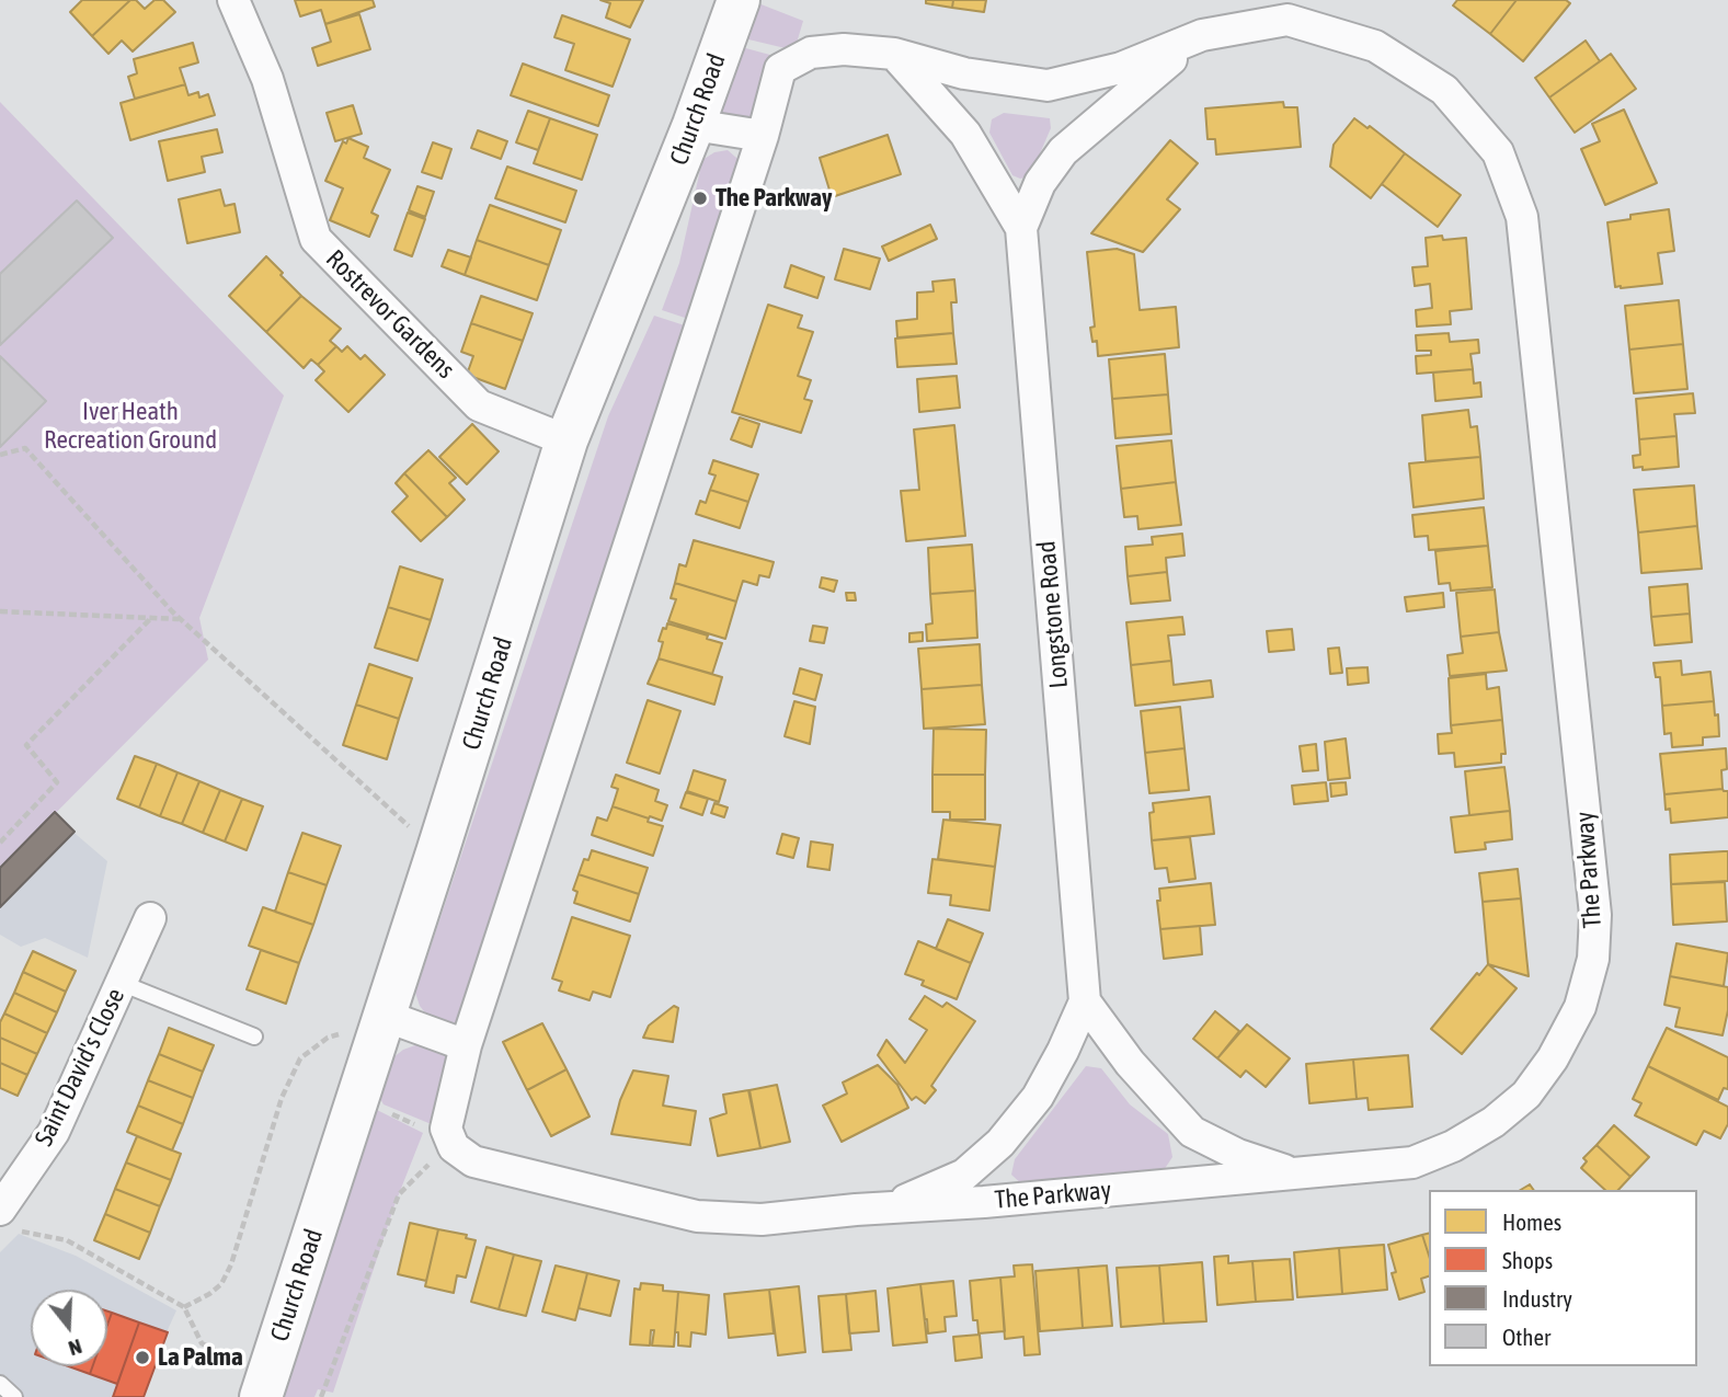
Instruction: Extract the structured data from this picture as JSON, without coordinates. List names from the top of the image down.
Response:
{
  "streets": {
    "main road": ["Church Road"],
    "street": [
      "Rostrevor Gardens",
      "Longstone Road",
      "The Parkway",
      "Saint David's Close"
    ]
  },
  "crossings": [
    ["Church Road", "Rostrevor Gardens"]
  ],
  "parks": ["Iver Heath Recreation Ground"],
  "places": ["The Parkway", "La Palma"],
  "legend": [
    "Homes",
    "Shops",
    "Industry",
    "Other"
  ],
  "north": "bottom"
}
